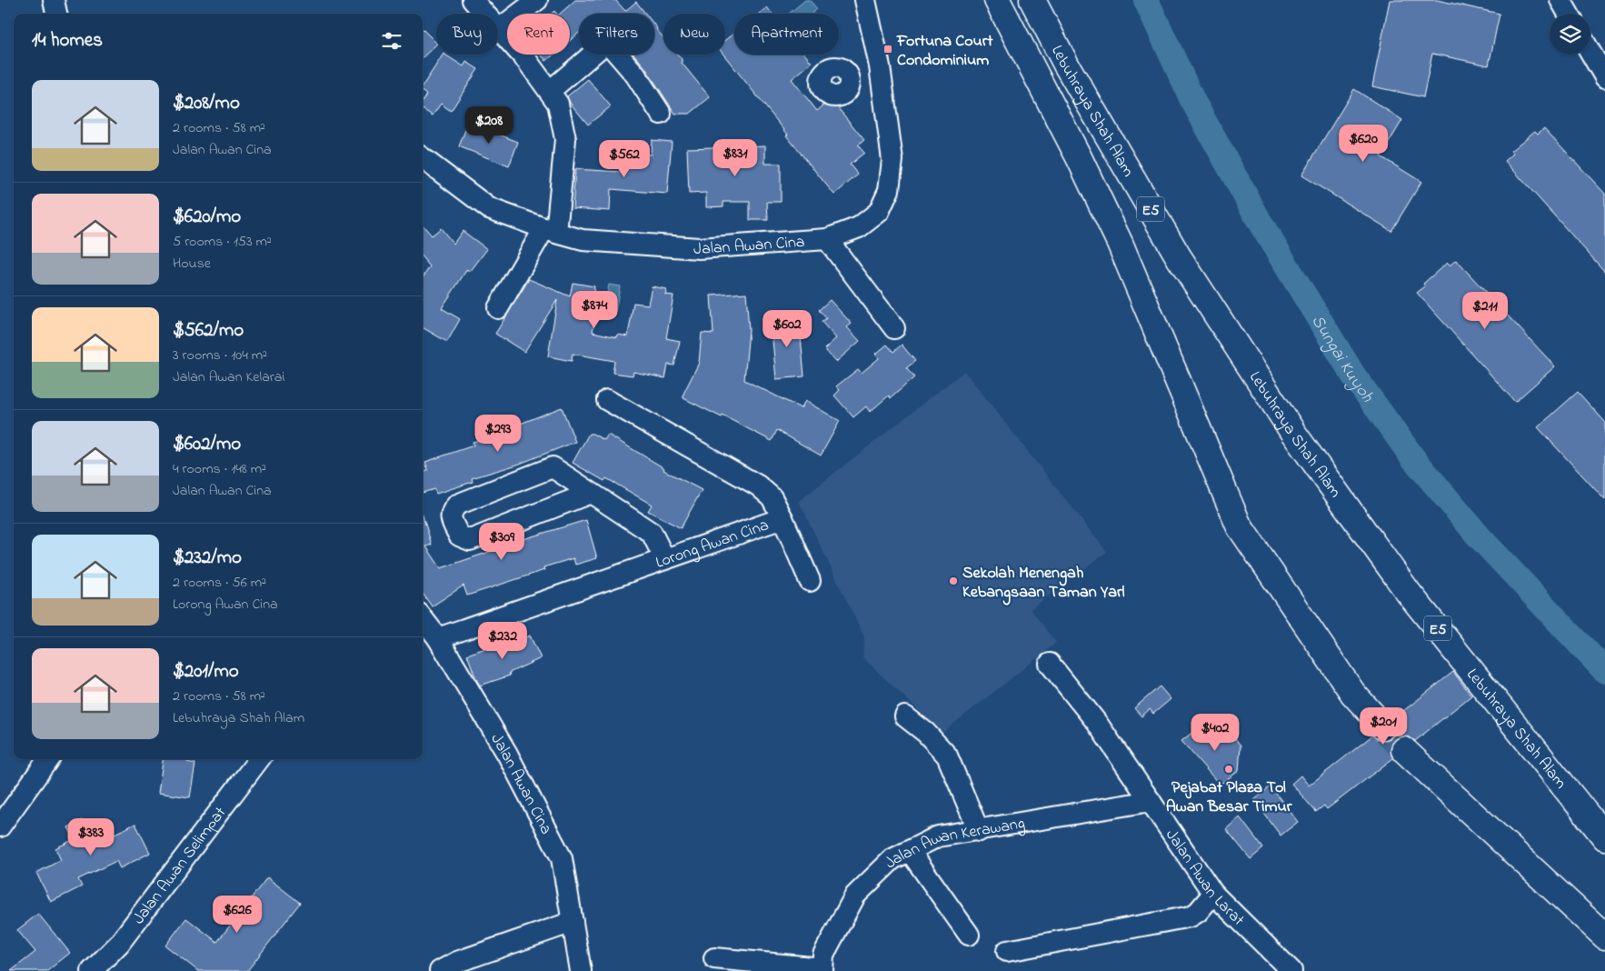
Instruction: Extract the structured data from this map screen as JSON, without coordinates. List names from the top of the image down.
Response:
{
  "streets": {
    "highway": ["Lebuhraya Shah Alam", "E5"],
    "street": [
      "Jalan Awan Cina",
      "Lorong Awan Cina",
      "Jalan Awan Kerawang",
      "Jalan Awan Selimpat",
      "Jalan Awan Larat"
    ]
  },
  "crossings": [
    ["Jalan Awan Cina", "Lorong Awan Cina"],
    ["Jalan Awan Kerawang", "Jalan Awan Larat"]
  ],
  "water": ["Sungai Kuyoh"],
  "places": {
    "transit": ["Fortuna Court Condominium"],
    "other": ["Sekolah Menengah Kebangsaan Taman Yarl", "Pejabat Plaza Tol Awan Besar Timur"]
  },
  "page": {
    "chip": [
      "Buy",
      "Rent",
      "Filters",
      "New",
      "Apartment"
    ],
    "heading": "14 homes",
    "list": [
      {
        "name": "$208/mo",
        "note": "2 rooms · 58 m² · Jalan Awan Cina"
      },
      {
        "name": "$620/mo",
        "note": "5 rooms · 153 m² · House"
      },
      {
        "name": "$562/mo",
        "note": "3 rooms · 104 m² · Jalan Awan Kelarai"
      },
      {
        "name": "$602/mo",
        "note": "4 rooms · 148 m² · Jalan Awan Cina"
      },
      {
        "name": "$232/mo",
        "note": "2 rooms · 56 m² · Lorong Awan Cina"
      },
      {
        "name": "$201/mo",
        "note": "2 rooms · 58 m² · Lebuhraya Shah Alam"
      }
    ],
    "price": [
      "$208",
      "$620",
      "$831",
      "$562",
      "$874",
      "$211",
      "$602",
      "$293",
      "$309",
      "$232",
      "$201",
      "$402",
      "$383",
      "$626"
    ]
  }
}
